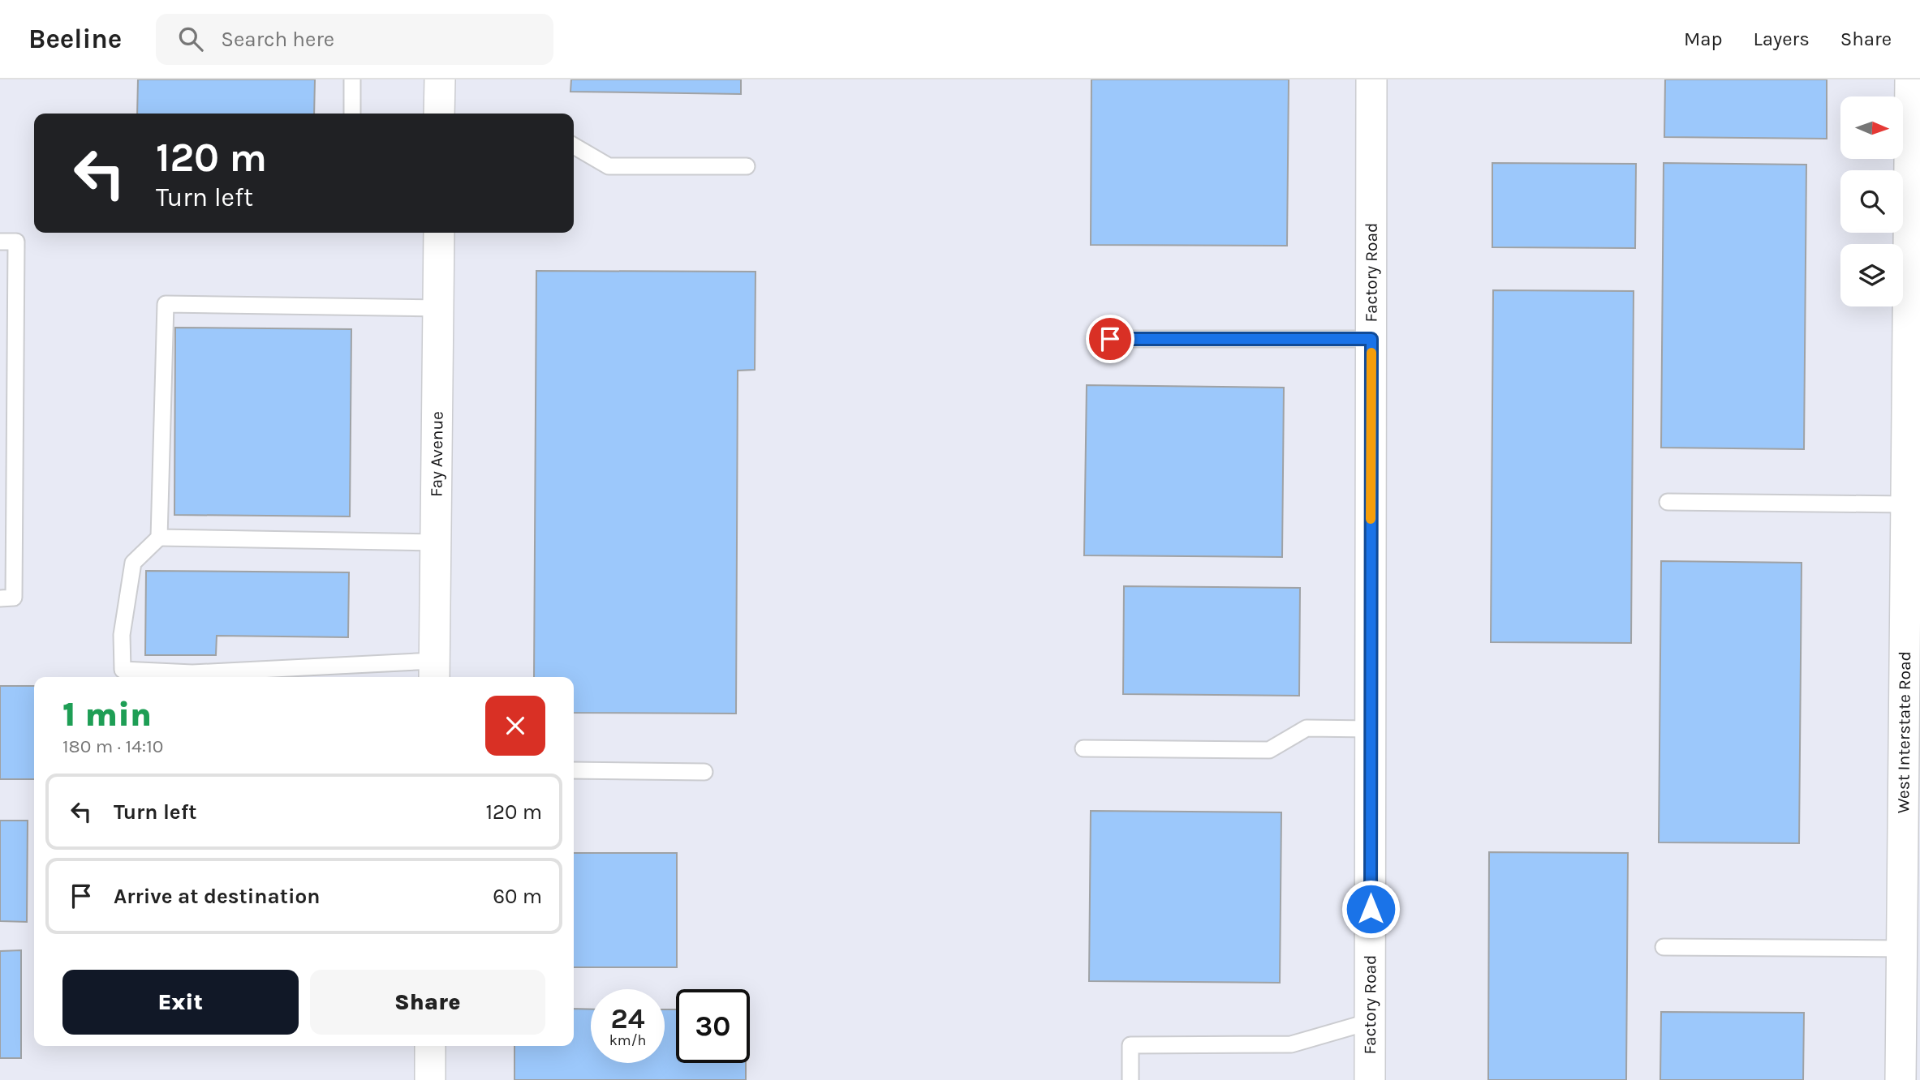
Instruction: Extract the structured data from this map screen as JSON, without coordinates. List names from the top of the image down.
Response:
{
  "streets": {
    "street": ["Factory Road", "Fay Avenue", "West Interstate Road"]
  },
  "north": "right",
  "page": {
    "header": "Beeline",
    "search": "Search here",
    "nav": ["Map", "Layers", "Share"],
    "turn": ["120 m", "Turn left"],
    "heading": ["1 min", "180 m · 14:10"],
    "list": [
      {
        "name": "Turn left",
        "value": "120 m"
      },
      {
        "name": "Arrive at destination",
        "value": "60 m"
      }
    ],
    "buttons": ["Exit", "Share"],
    "speed": "24 km/h",
    "limit": "30"
  }
}
